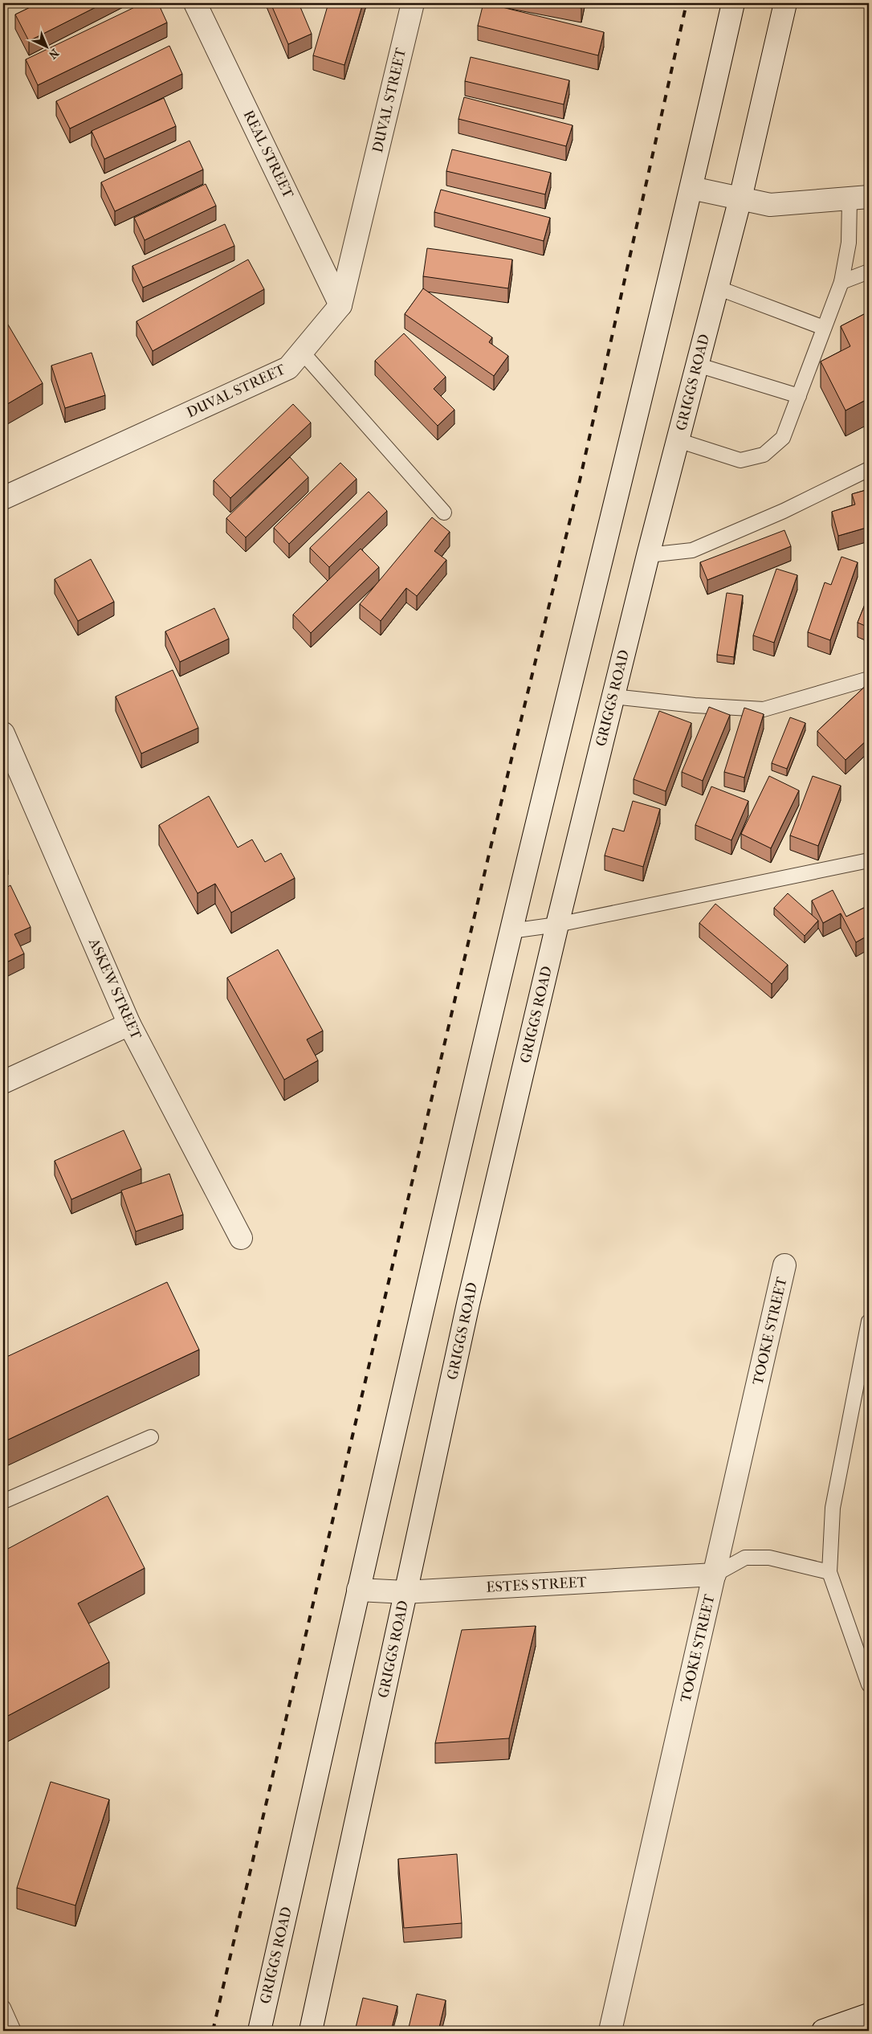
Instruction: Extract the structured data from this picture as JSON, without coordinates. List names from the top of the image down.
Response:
{
  "streets": {
    "main road": [
      "DUVAL STREET",
      "REAL STREET",
      "GRIGGS ROAD",
      "ASKEW STREET",
      "TOOKE STREET",
      "ESTES STREET"
    ]
  },
  "crossings": [
    ["DUVAL STREET", "REAL STREET"],
    ["GRIGGS ROAD", "ESTES STREET"],
    ["TOOKE STREET", "ESTES STREET"]
  ],
  "north": "bottom right"
}
